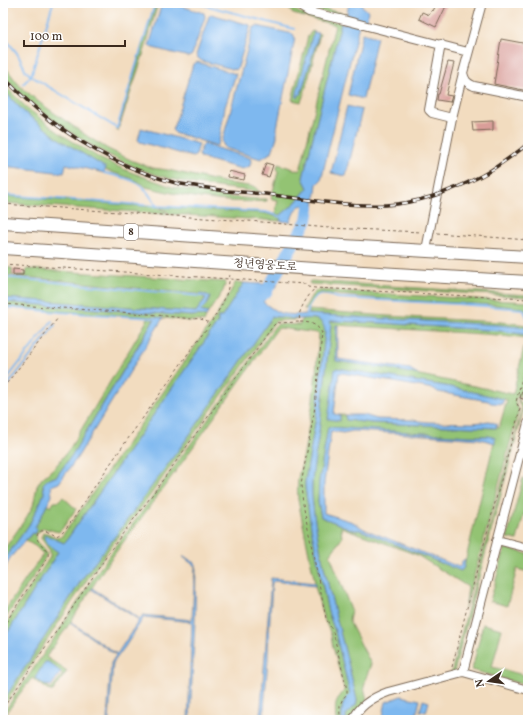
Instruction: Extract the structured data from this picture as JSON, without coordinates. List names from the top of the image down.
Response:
{
  "streets": {
    "highway": ["8", "청년영웅도로"]
  },
  "scale_bar": "100 m",
  "north": "left"
}
